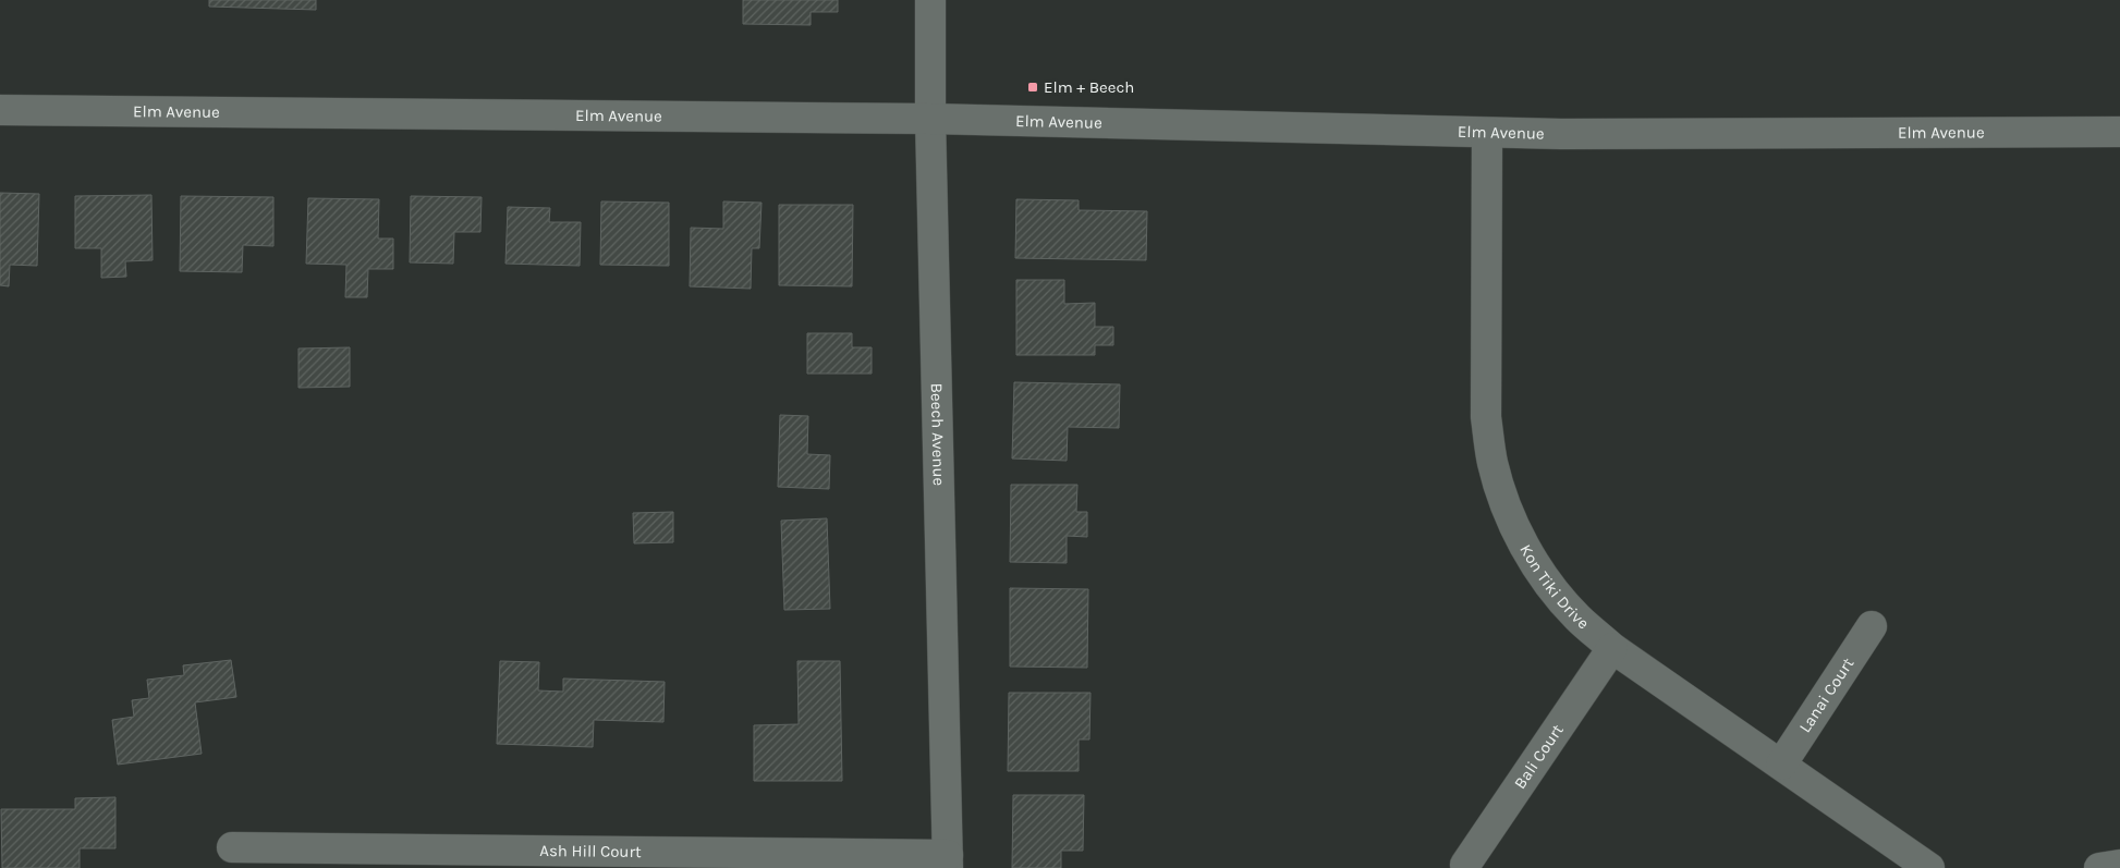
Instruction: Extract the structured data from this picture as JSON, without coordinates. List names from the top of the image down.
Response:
{
  "streets": {
    "street": [
      "Elm Avenue",
      "Beech Avenue",
      "Kon Tiki Drive",
      "Lanai Court",
      "Bali Court",
      "Ash Hill Court"
    ]
  },
  "crossings": [
    ["Elm Avenue", "Beech Avenue"],
    ["Elm Avenue", "Kon Tiki Drive"],
    ["Beech Avenue", "Ash Hill Court"],
    ["Kon Tiki Drive", "Lanai Court"],
    ["Kon Tiki Drive", "Bali Court"]
  ],
  "places": {
    "transit": ["Elm + Beech"]
  }
}
